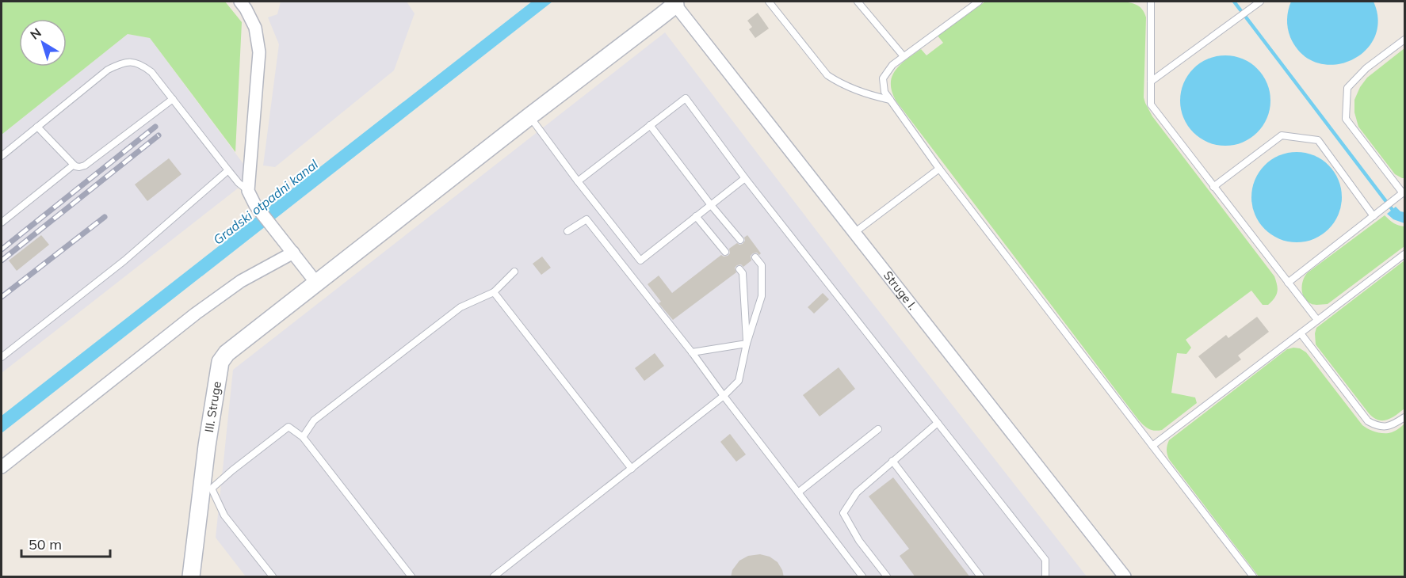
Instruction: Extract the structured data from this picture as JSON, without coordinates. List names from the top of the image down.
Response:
{
  "streets": {
    "street": ["Struge I.", "III. Struge"]
  },
  "crossings": [
    ["Struge I.", "III. Struge"]
  ],
  "water": ["Gradski otpadni kanal"],
  "scale_bar": "50 m",
  "north": "top left"
}
